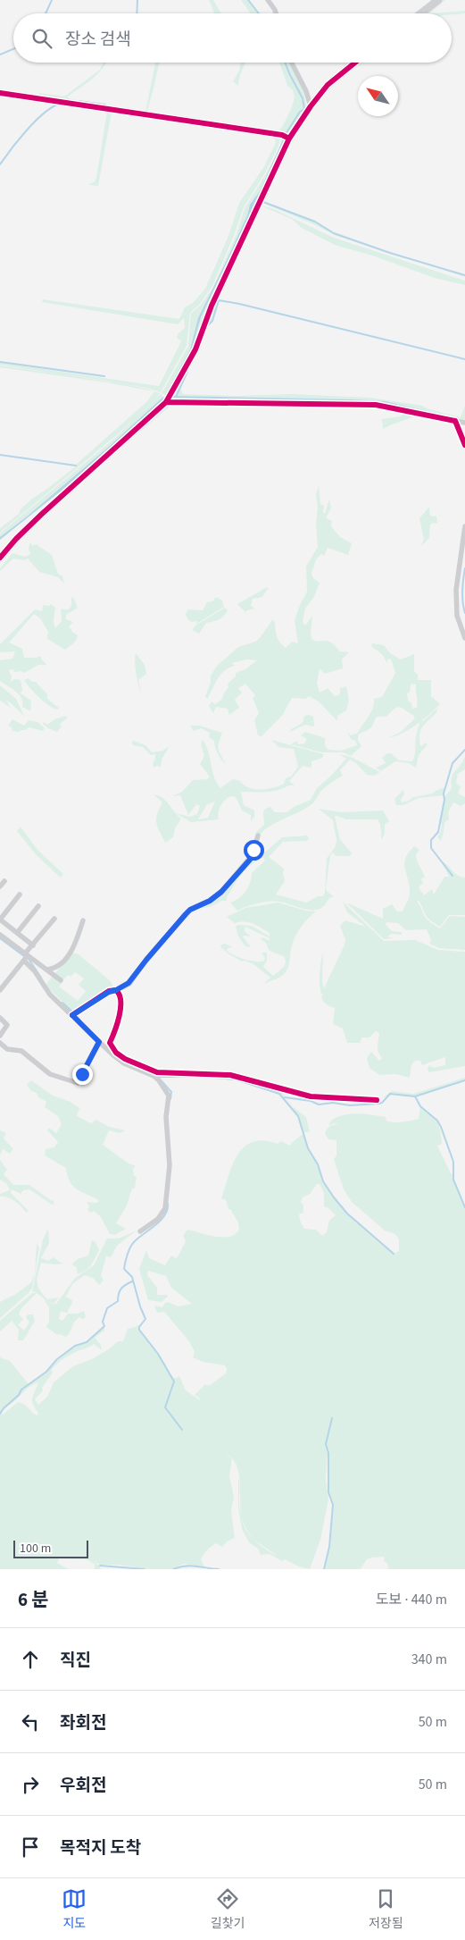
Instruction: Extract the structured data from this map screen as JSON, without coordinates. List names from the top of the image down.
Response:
{
  "scale_bar": "100 m",
  "north": "top left",
  "page": {
    "search": "장소 검색",
    "scale": "100 m",
    "heading": ["6 분", "도보 · 440 m"],
    "list": [
      ["직진", "340 m"],
      ["좌회전", "50 m"],
      ["우회전", "50 m"],
      "목적지 도착"
    ],
    "nav": ["지도", "길찾기", "저장됨"]
  }
}
